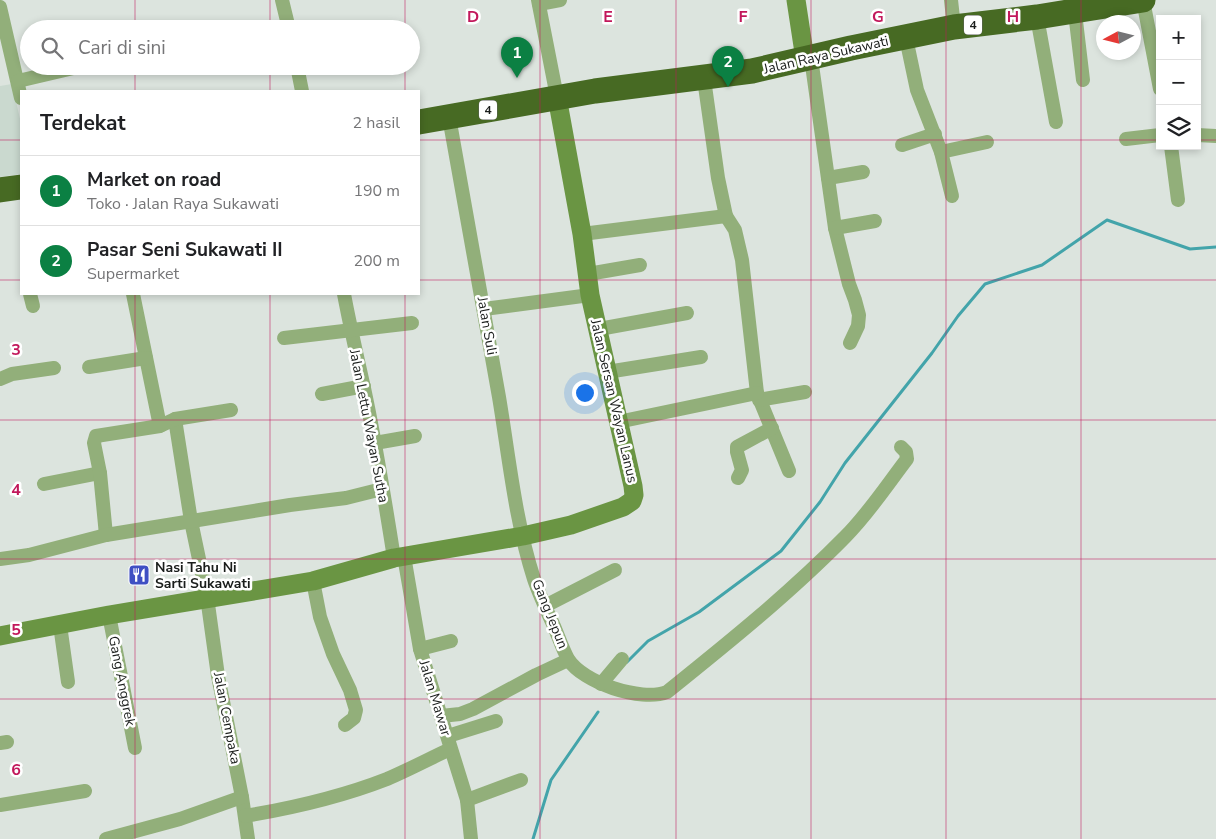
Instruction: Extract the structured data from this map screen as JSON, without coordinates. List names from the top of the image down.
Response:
{
  "streets": {
    "highway": ["4", "Jalan Raya Sukawati"],
    "street": [
      "Jalan Suli",
      "Jalan Sersan Wayan Lanus",
      "Jalan Lettu Wayan Sutha",
      "Gang Jepun",
      "Gang Anggrek",
      "Jalan Mawar",
      "Jalan Cempaka"
    ]
  },
  "crossings": [
    ["Jalan Raya Sukawati", "Jalan Suli"],
    ["Jalan Raya Sukawati", "Jalan Sersan Wayan Lanus"],
    ["Jalan Suli", "Jalan Sersan Wayan Lanus"],
    ["Jalan Suli", "Gang Jepun"],
    ["Jalan Sersan Wayan Lanus", "Jalan Lettu Wayan Sutha"],
    ["Jalan Sersan Wayan Lanus", "Gang Jepun"],
    ["Jalan Sersan Wayan Lanus", "Gang Anggrek"],
    ["Jalan Sersan Wayan Lanus", "Jalan Mawar"],
    ["Jalan Sersan Wayan Lanus", "Jalan Cempaka"],
    ["Jalan Lettu Wayan Sutha", "Jalan Mawar"]
  ],
  "places": {
    "restaurant": ["Nasi Tahu Ni Sarti Sukawati"]
  },
  "north": "left",
  "page": {
    "map_buttons": ["+", "−"],
    "search": "Cari di sini",
    "pins": ["1", "2"],
    "heading": ["Terdekat", "2 hasil"],
    "list": [
      {
        "mark": "1",
        "name": "Market on road",
        "note": "Toko · Jalan Raya Sukawati",
        "value": "190 m"
      },
      {
        "mark": "2",
        "name": "Pasar Seni Sukawati II",
        "note": "Supermarket",
        "value": "200 m"
      }
    ]
  },
  "grid": {
    "columns": [
      "D",
      "E",
      "F",
      "G",
      "H"
    ],
    "rows": [
      "3",
      "4",
      "5",
      "6"
    ]
  }
}
